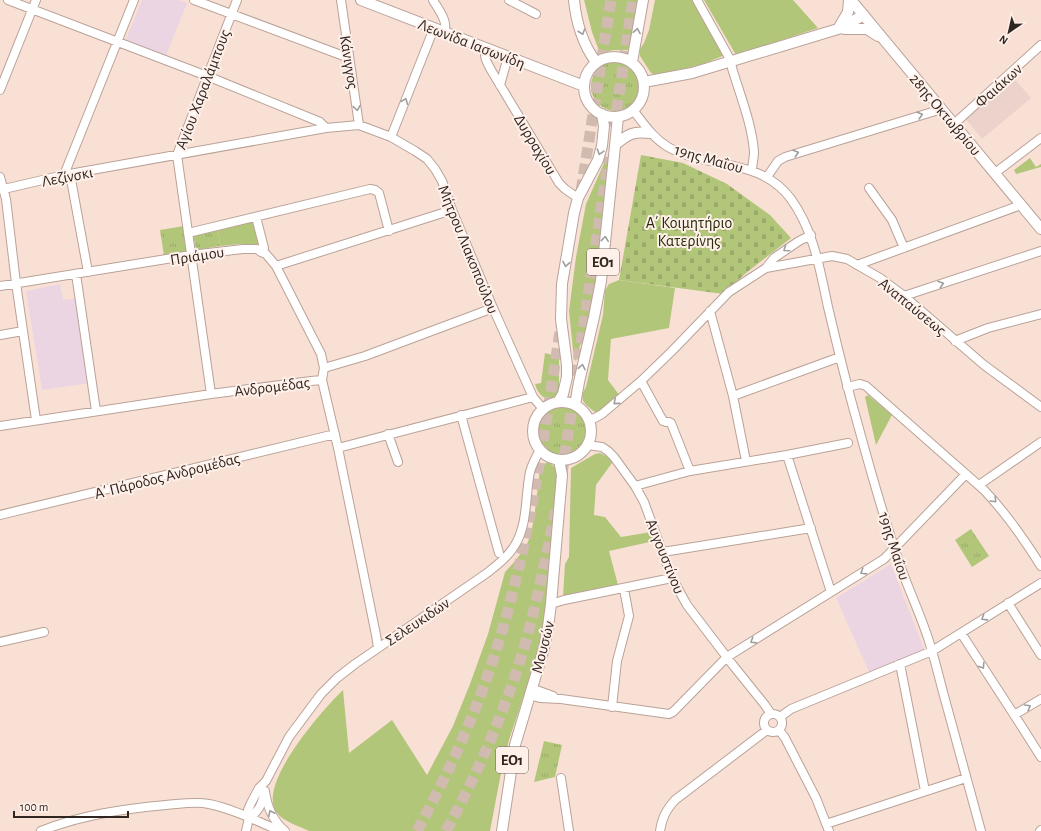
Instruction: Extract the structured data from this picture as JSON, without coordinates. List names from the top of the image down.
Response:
{
  "streets": {
    "main road": [
      "Λεωνίδα Ιασωνίδη",
      "28ης Οκτωβρίου",
      "ΕΟ1",
      "Μουσών"
    ],
    "street": [
      "Κάνιγγος",
      "Φαιάκων",
      "Αγίου Χαραλάμπους",
      "Δυρραχίου",
      "19ης Μαΐου",
      "Λεζίνσκι",
      "Μήτρου Λιακοπούλου",
      "Πριάμου",
      "Αναπαύσεως",
      "Ανδρομέδας",
      "Α΄ Πάροδος Ανδρομέδας",
      "Αυγουστίνου",
      "Σελευκιδών"
    ]
  },
  "crossings": [
    ["Λεωνίδα Ιασωνίδη", "Δυρραχίου"],
    ["Λεωνίδα Ιασωνίδη", "19ης Μαΐου"],
    ["Λεωνίδα Ιασωνίδη", "ΕΟ1"],
    ["Κάνιγγος", "Λεζίνσκι"],
    ["Κάνιγγος", "Μήτρου Λιακοπούλου"],
    ["Φαιάκων", "28ης Οκτωβρίου"],
    ["Αγίου Χαραλάμπους", "Λεζίνσκι"],
    ["Αγίου Χαραλάμπους", "Πριάμου"],
    ["Αγίου Χαραλάμπους", "Ανδρομέδας"],
    ["Δυρραχίου", "ΕΟ1"],
    ["19ης Μαΐου", "ΕΟ1"],
    ["19ης Μαΐου", "Αναπαύσεως"],
    ["Λεζίνσκι", "Μήτρου Λιακοπούλου"],
    ["Μήτρου Λιακοπούλου", "ΕΟ1"],
    ["Μήτρου Λιακοπούλου", "Αναπαύσεως"],
    ["Μήτρου Λιακοπούλου", "Αυγουστίνου"],
    ["Μήτρου Λιακοπούλου", "Σελευκιδών"],
    ["Μήτρου Λιακοπούλου", "Μουσών"],
    ["ΕΟ1", "Αναπαύσεως"],
    ["ΕΟ1", "Αυγουστίνου"],
    ["ΕΟ1", "Σελευκιδών"],
    ["ΕΟ1", "Μουσών"],
    ["Αναπαύσεως", "Αυγουστίνου"],
    ["Αναπαύσεως", "Σελευκιδών"],
    ["Αναπαύσεως", "Μουσών"],
    ["Ανδρομέδας", "Α΄ Πάροδος Ανδρομέδας"],
    ["Ανδρομέδας", "Σελευκιδών"],
    ["Αυγουστίνου", "Σελευκιδών"],
    ["Αυγουστίνου", "Μουσών"],
    ["Σελευκιδών", "Μουσών"]
  ],
  "one_way": ["Κάνιγγος"],
  "parks": ["Α΄ Κοιμητήριο Κατερίνης"],
  "scale_bar": "100 m",
  "north": "bottom left"
}
